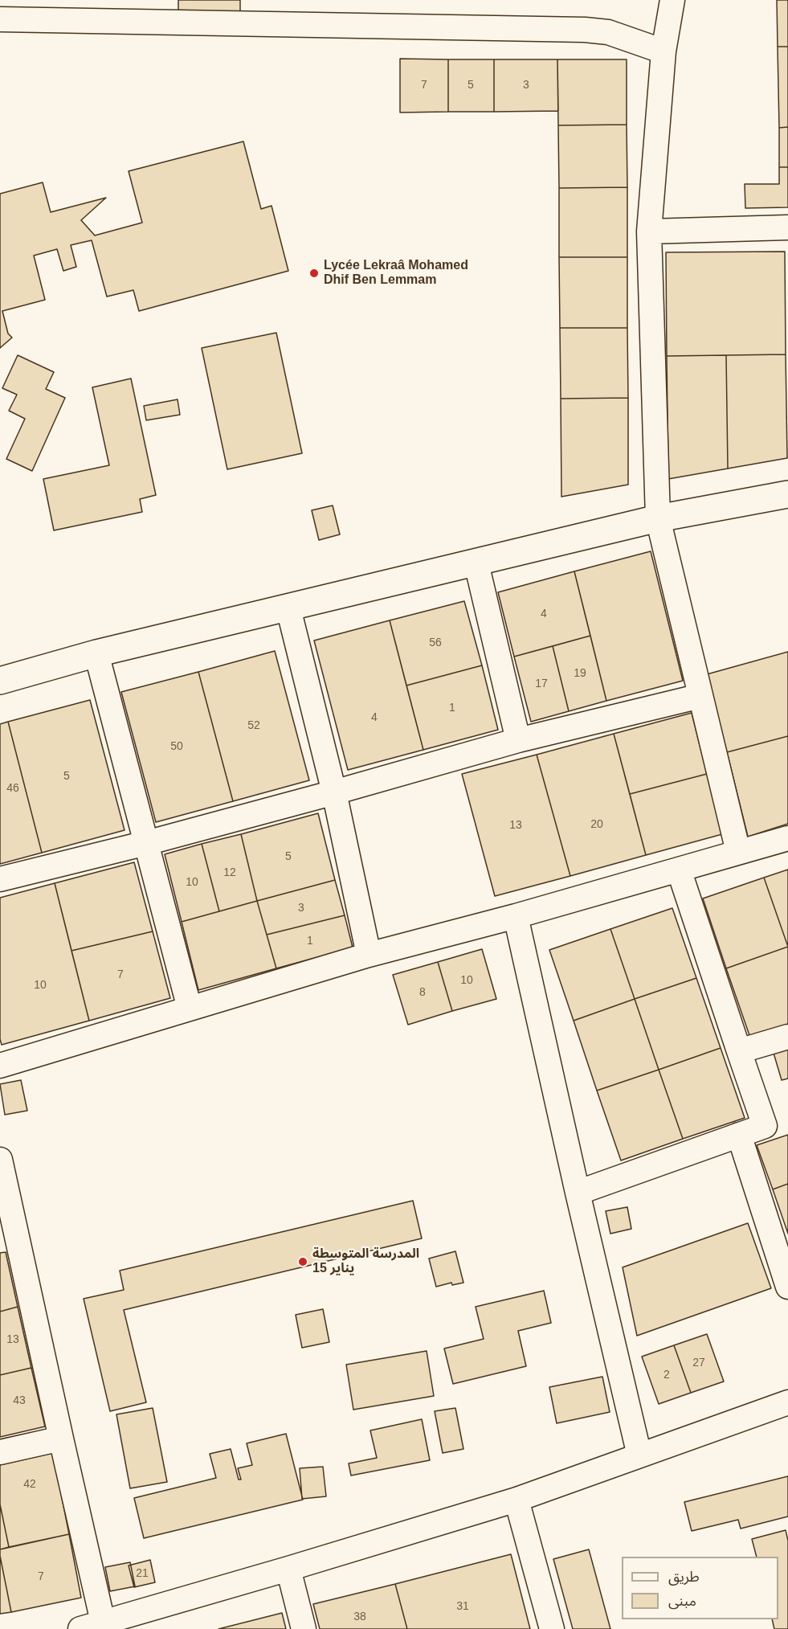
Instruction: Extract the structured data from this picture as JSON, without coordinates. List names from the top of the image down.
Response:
{
  "places": ["Lycée Lekraâ Mohamed Dhif Ben Lemmam", "المدرسة المتوسطة 15 يناير"],
  "house_numbers": [
    "7",
    "5",
    "3",
    "4",
    "56",
    "19",
    "17",
    "1",
    "4",
    "52",
    "50",
    "5",
    "46",
    "20",
    "13",
    "5",
    "12",
    "10",
    "3",
    "1",
    "7",
    "10",
    "10",
    "8",
    "13",
    "27",
    "2",
    "43",
    "42",
    "21",
    "7",
    "31",
    "38"
  ],
  "legend": ["طريق", "مبنى"]
}
